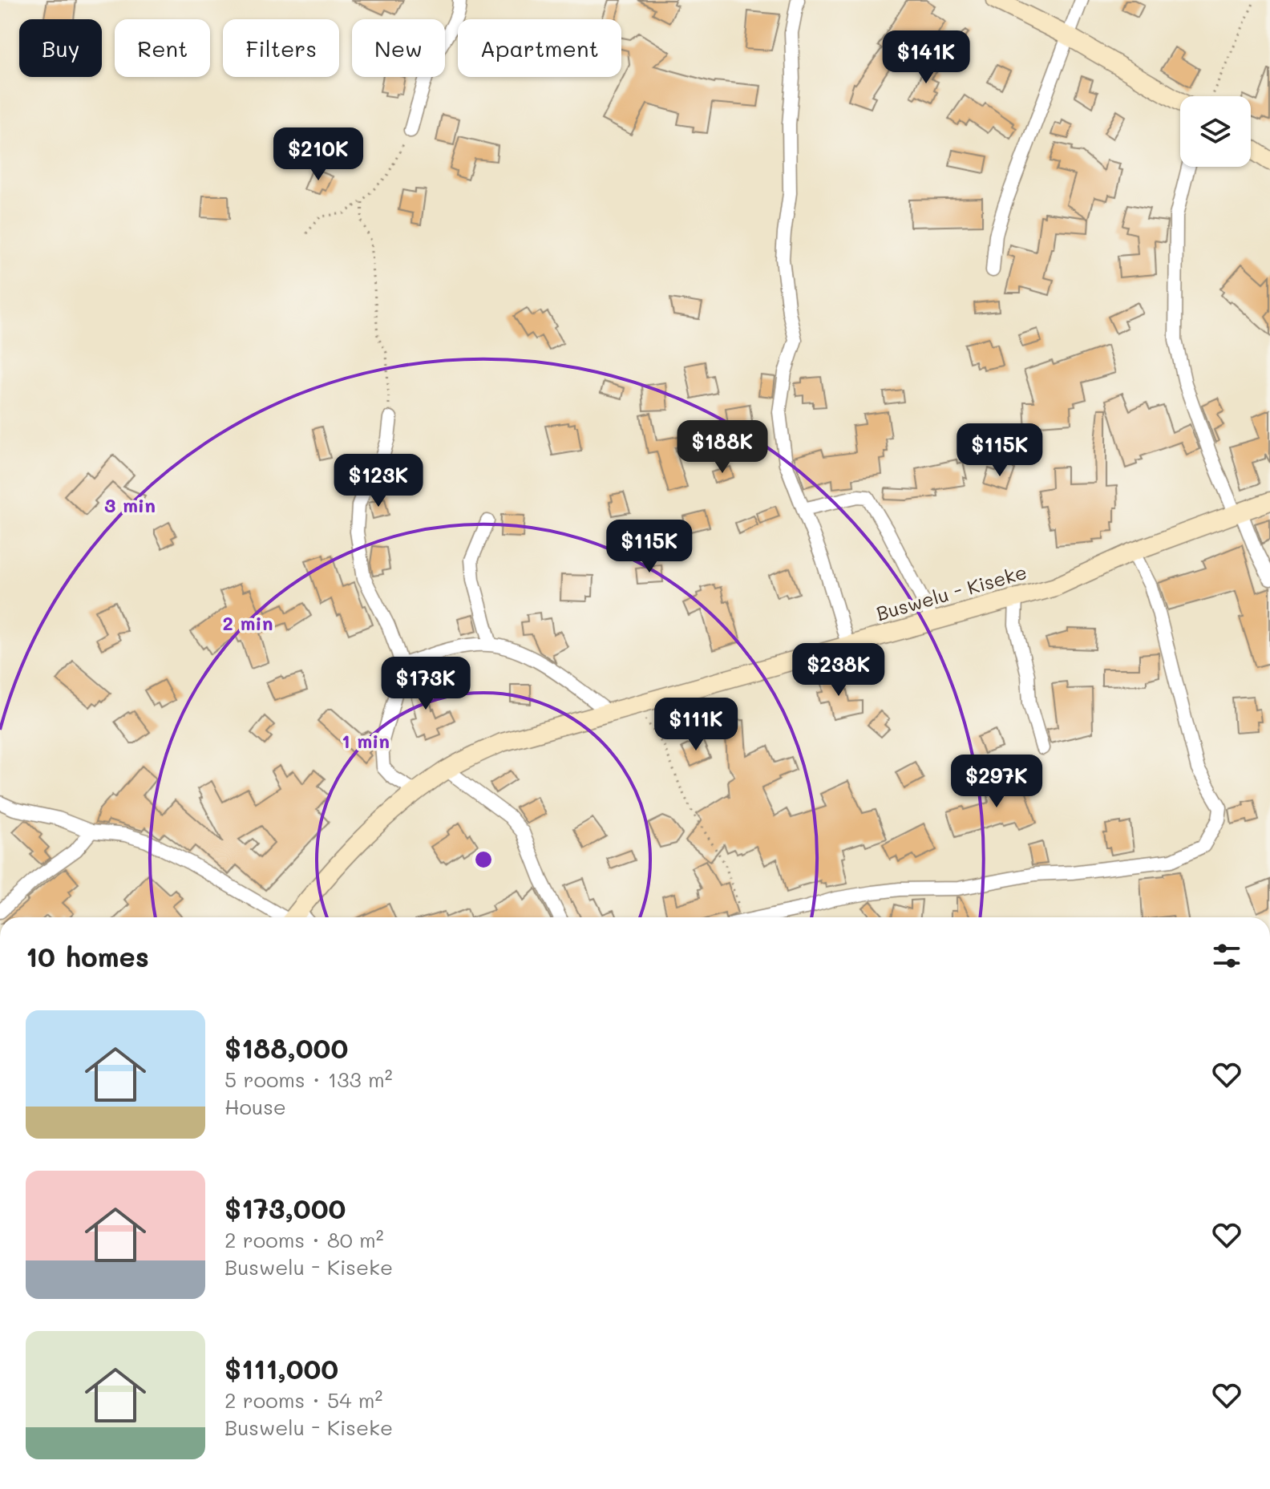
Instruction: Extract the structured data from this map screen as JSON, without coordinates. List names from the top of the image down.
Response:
{
  "streets": {
    "main road": ["Buswelu - Kiseke"]
  },
  "page": {
    "chip": [
      "Buy",
      "Rent",
      "Filters",
      "New",
      "Apartment"
    ],
    "price": [
      "$141K",
      "$210K",
      "$188K",
      "$115K",
      "$123K",
      "$115K",
      "$238K",
      "$173K",
      "$111K",
      "$297K"
    ],
    "heading": "10 homes",
    "list": [
      {
        "name": "$188,000",
        "note": "5 rooms · 133 m² · House"
      },
      {
        "name": "$173,000",
        "note": "2 rooms · 80 m² · Buswelu - Kiseke"
      },
      {
        "name": "$111,000",
        "note": "2 rooms · 54 m² · Buswelu - Kiseke"
      }
    ]
  },
  "rings": ["3 min", "2 min", "1 min"]
}
